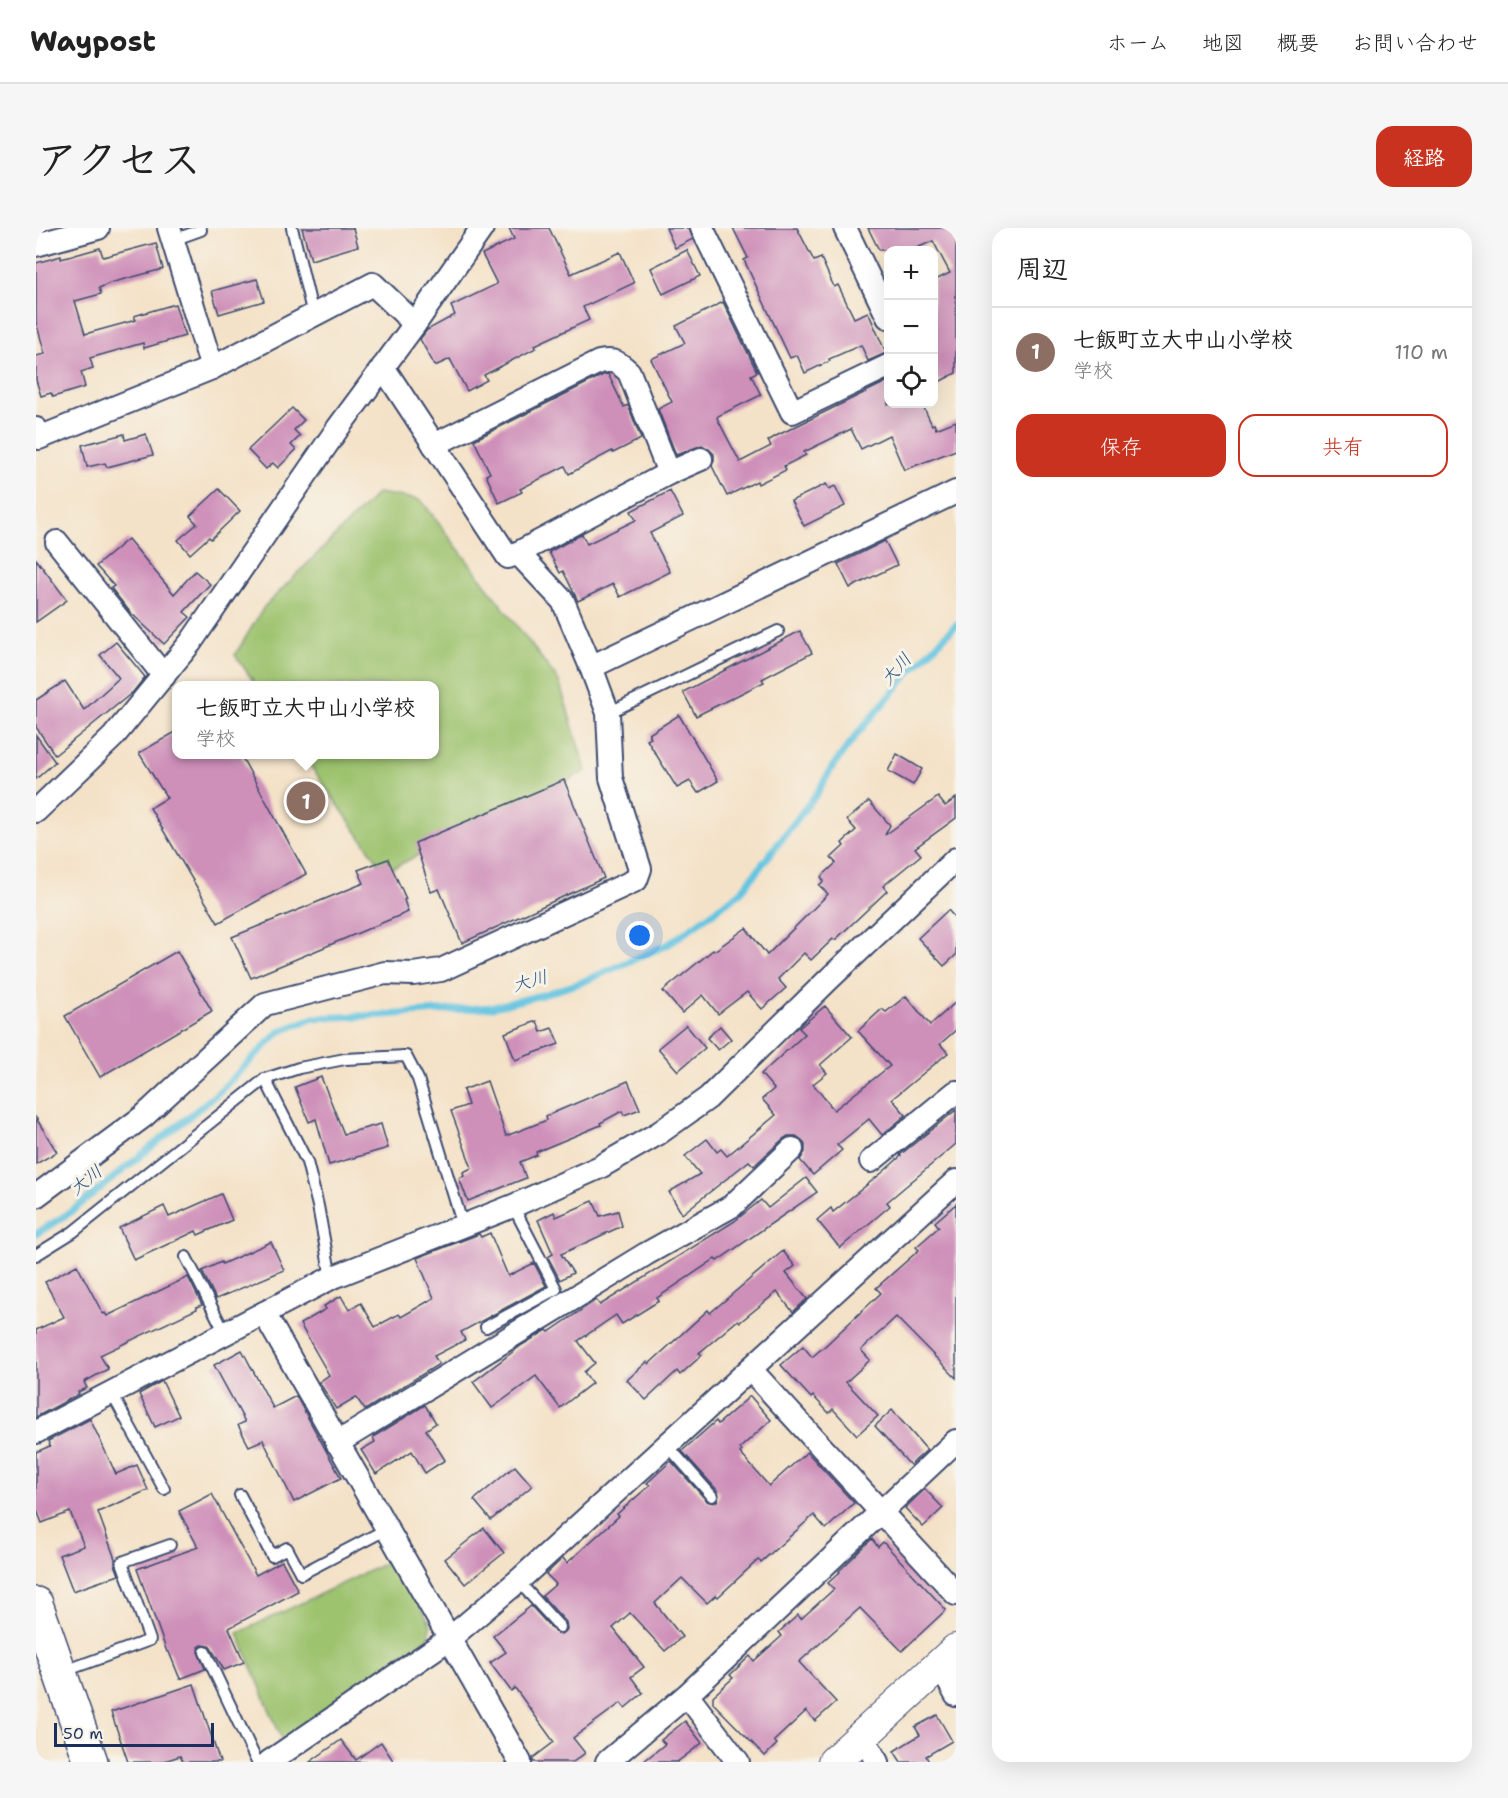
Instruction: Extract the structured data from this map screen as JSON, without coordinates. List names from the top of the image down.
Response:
{
  "water": ["大川"],
  "scale_bar": "50 m",
  "page": {
    "header": "Waypost",
    "nav": [
      "ホーム",
      "地図",
      "概要",
      "お問い合わせ"
    ],
    "title": "アクセス",
    "buttons": [
      "経路",
      ["保存", "共有"]
    ],
    "heading": "周辺",
    "map_buttons": ["+", "−"],
    "list": [
      {
        "mark": "1",
        "name": "七飯町立大中山小学校",
        "note": "学校",
        "value": "110 m"
      }
    ],
    "popup": ["七飯町立大中山小学校", "学校"],
    "pins": "1",
    "scale": "50 m"
  }
}
